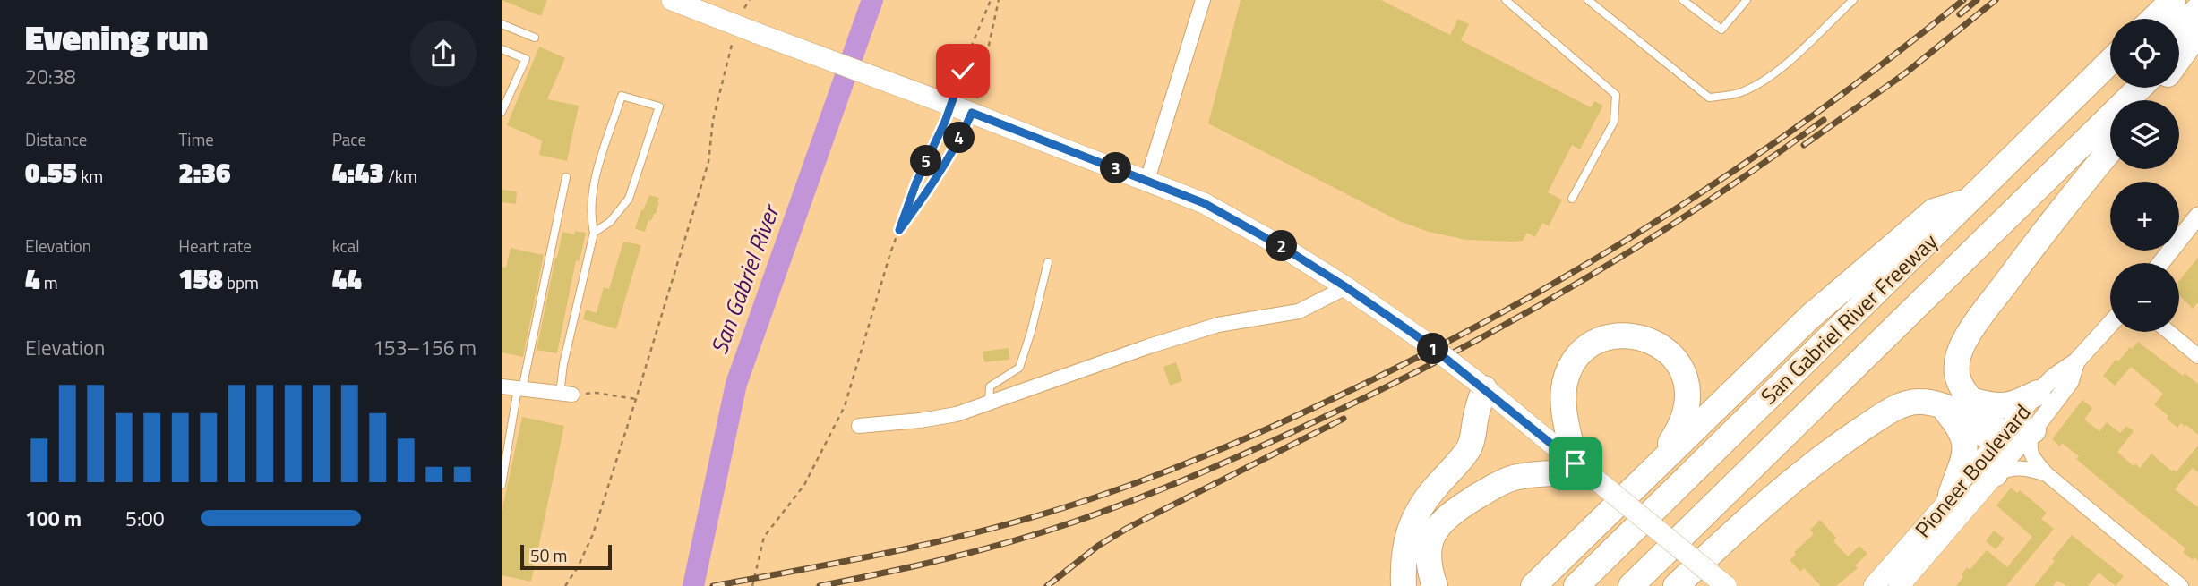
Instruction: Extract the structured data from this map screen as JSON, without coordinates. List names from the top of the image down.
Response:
{
  "streets": {
    "highway": ["San Gabriel River Freeway"],
    "main road": ["Pioneer Boulevard"]
  },
  "water": ["San Gabriel River"],
  "scale_bar": "50 m",
  "page": {
    "heading": ["Evening run", "20:38"],
    "map_buttons": ["+", "−"],
    "stats": [
      ["Distance", "0.55 km"],
      ["Time", "2:36"],
      ["Pace", "4:43 /km"],
      ["Elevation", "4 m"],
      ["Heart rate", "158 bpm"],
      ["kcal", "44"]
    ],
    "pins": [
      "4",
      "5",
      "3",
      "2",
      "1"
    ],
    "chart": ["Elevation", "153–156 m"],
    "list": [
      {
        "name": "100 m",
        "note": "5:00"
      }
    ],
    "scale": "50 m"
  }
}
